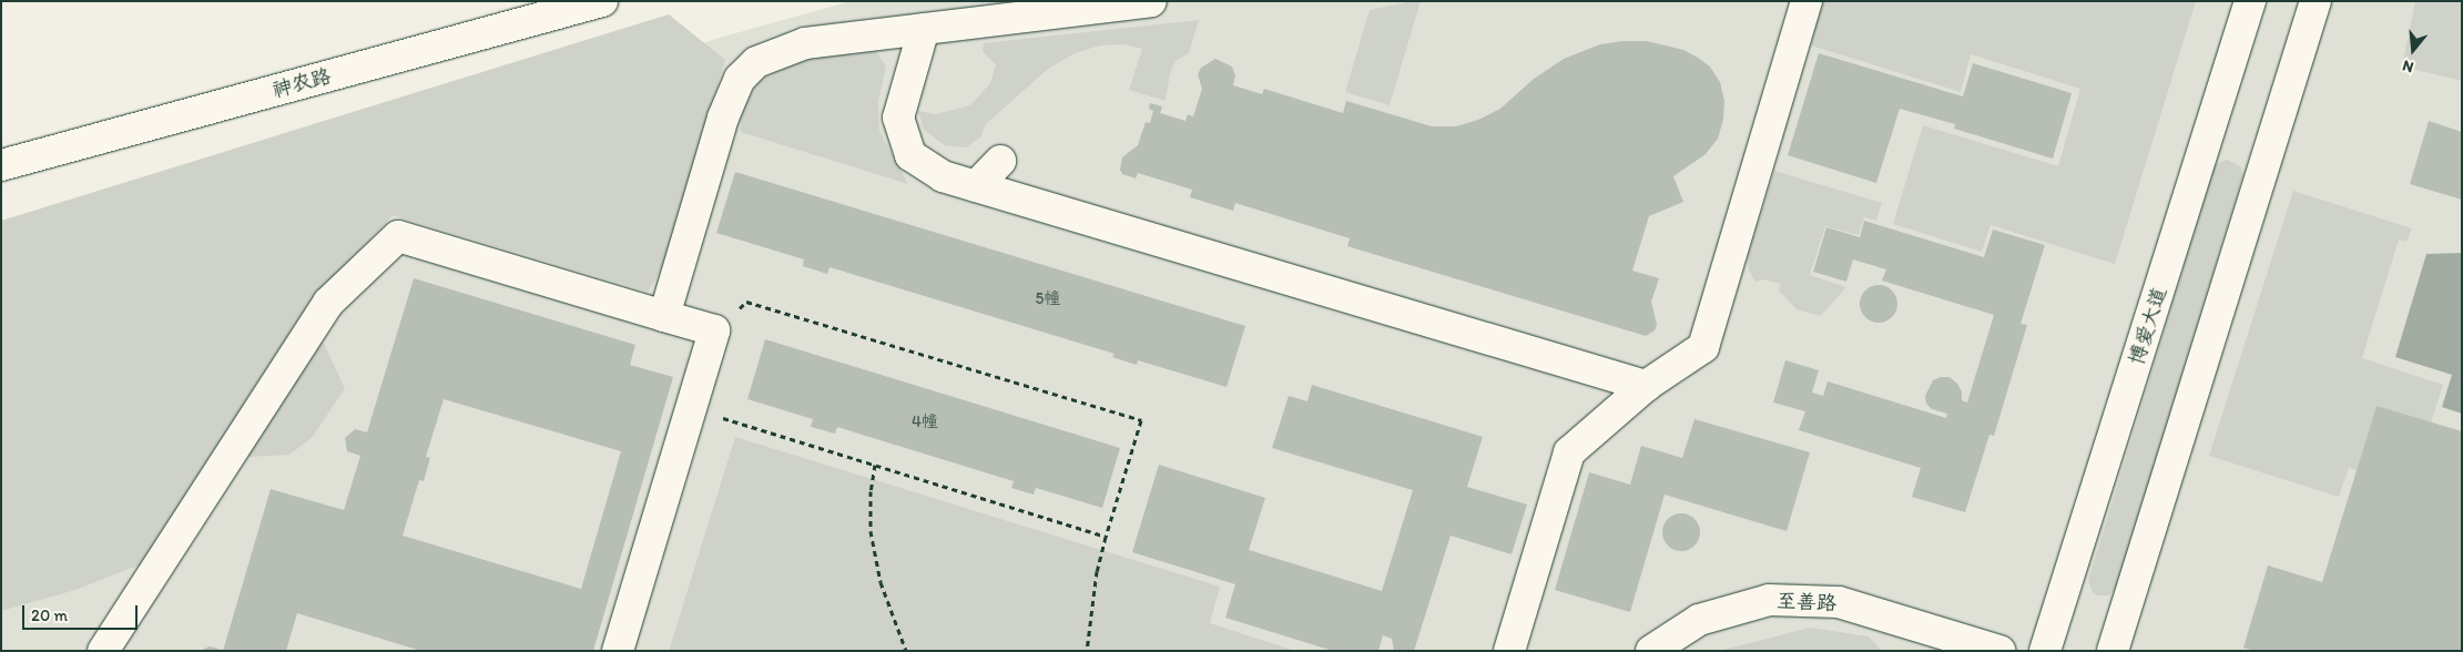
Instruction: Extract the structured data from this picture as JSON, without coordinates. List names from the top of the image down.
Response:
{
  "streets": {
    "street": ["神农路", "博爱大道", "至善路"]
  },
  "house_numbers": ["5幢", "4幢"],
  "scale_bar": "20 m",
  "north": "bottom"
}
